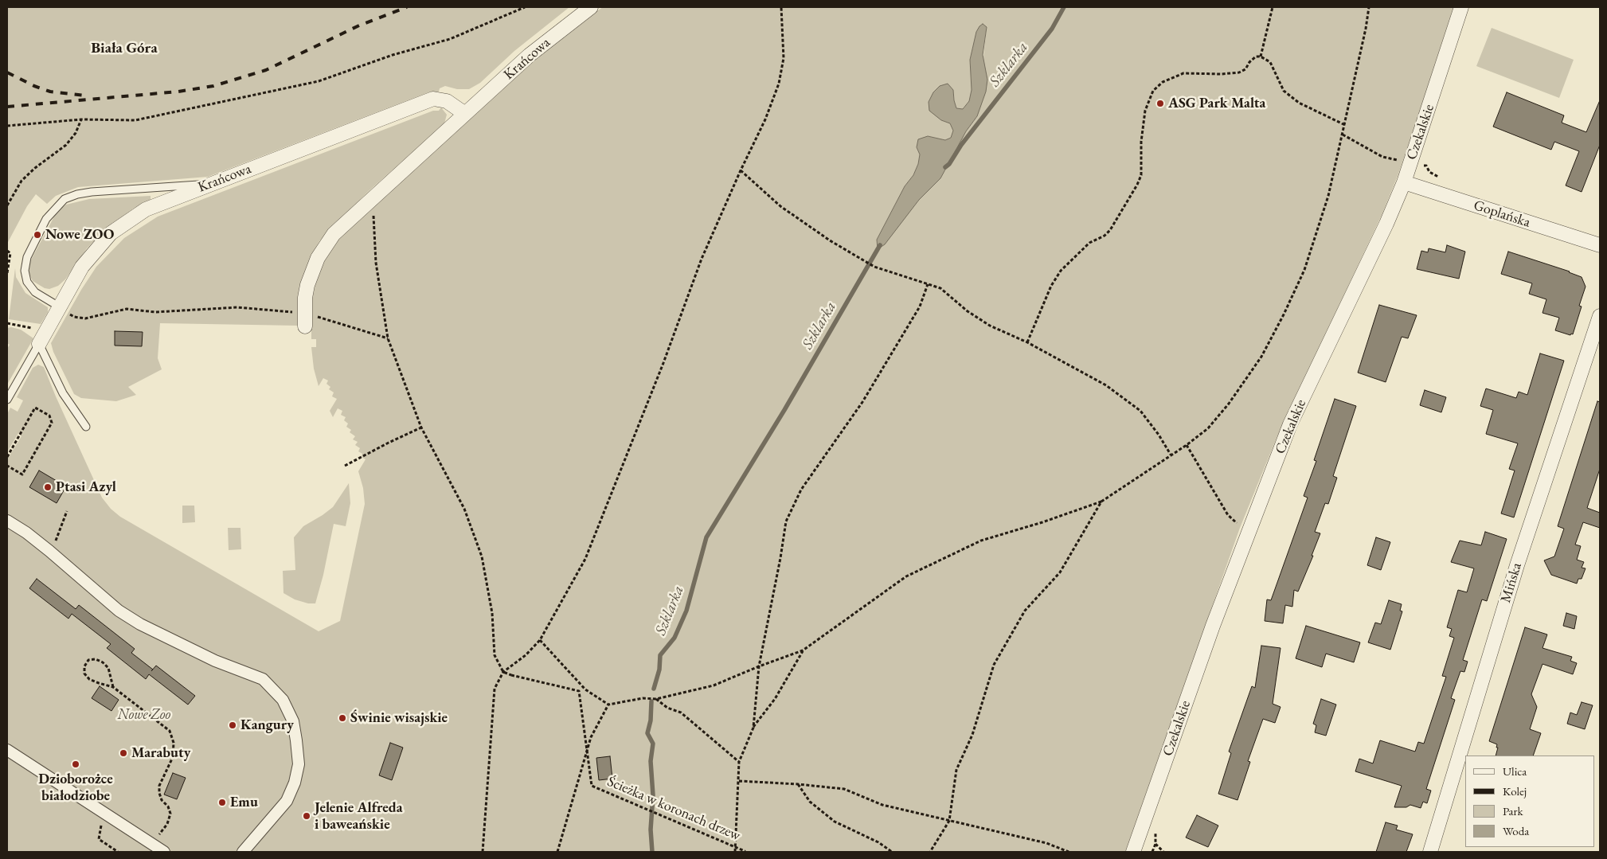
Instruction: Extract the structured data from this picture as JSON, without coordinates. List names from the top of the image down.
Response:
{
  "streets": {
    "street": [
      "Krańcowa",
      "Czekalskie",
      "Goplańska",
      "Mińska"
    ],
    "path": ["Ścieżka w koronach drzew"]
  },
  "crossings": [
    ["Czekalskie", "Goplańska"]
  ],
  "districts": ["Biała Góra"],
  "water": ["Szklarka"],
  "parks": ["Nowe Zoo"],
  "places": [
    "ASG Park Malta",
    "Nowe ZOO",
    "Ptasi Azyl",
    "Świnie wisajskie",
    "Kangury",
    "Marabuty",
    "Dzioborożce białodziobe",
    "Emu",
    "Jelenie Alfreda i baweańskie"
  ],
  "legend": [
    "Ulica",
    "Kolej",
    "Park",
    "Woda"
  ]
}
